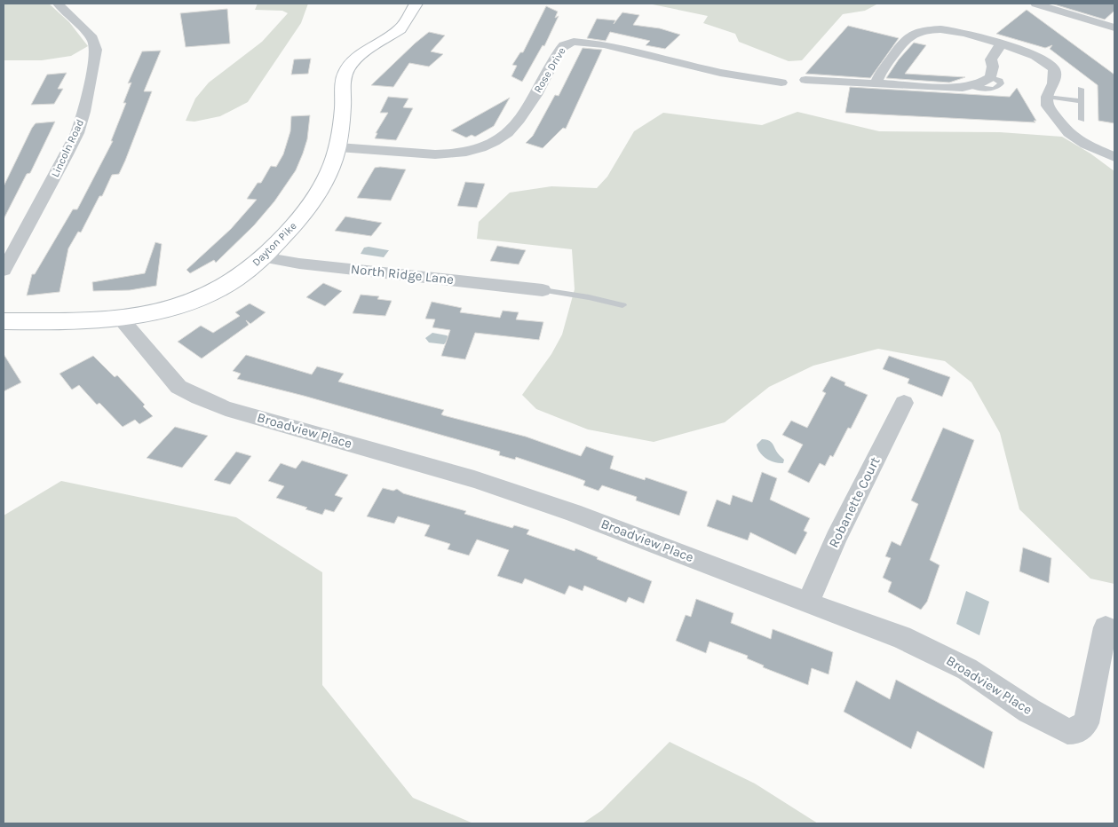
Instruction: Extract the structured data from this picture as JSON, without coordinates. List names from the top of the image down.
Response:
{
  "streets": {
    "street": [
      "Rose Drive",
      "Lincoln Road",
      "Dayton Pike",
      "North Ridge Lane",
      "Broadview Place",
      "Robanette Court"
    ]
  },
  "crossings": [
    ["Rose Drive", "Dayton Pike"],
    ["Dayton Pike", "North Ridge Lane"],
    ["Dayton Pike", "Broadview Place"],
    ["Broadview Place", "Robanette Court"]
  ]
}
